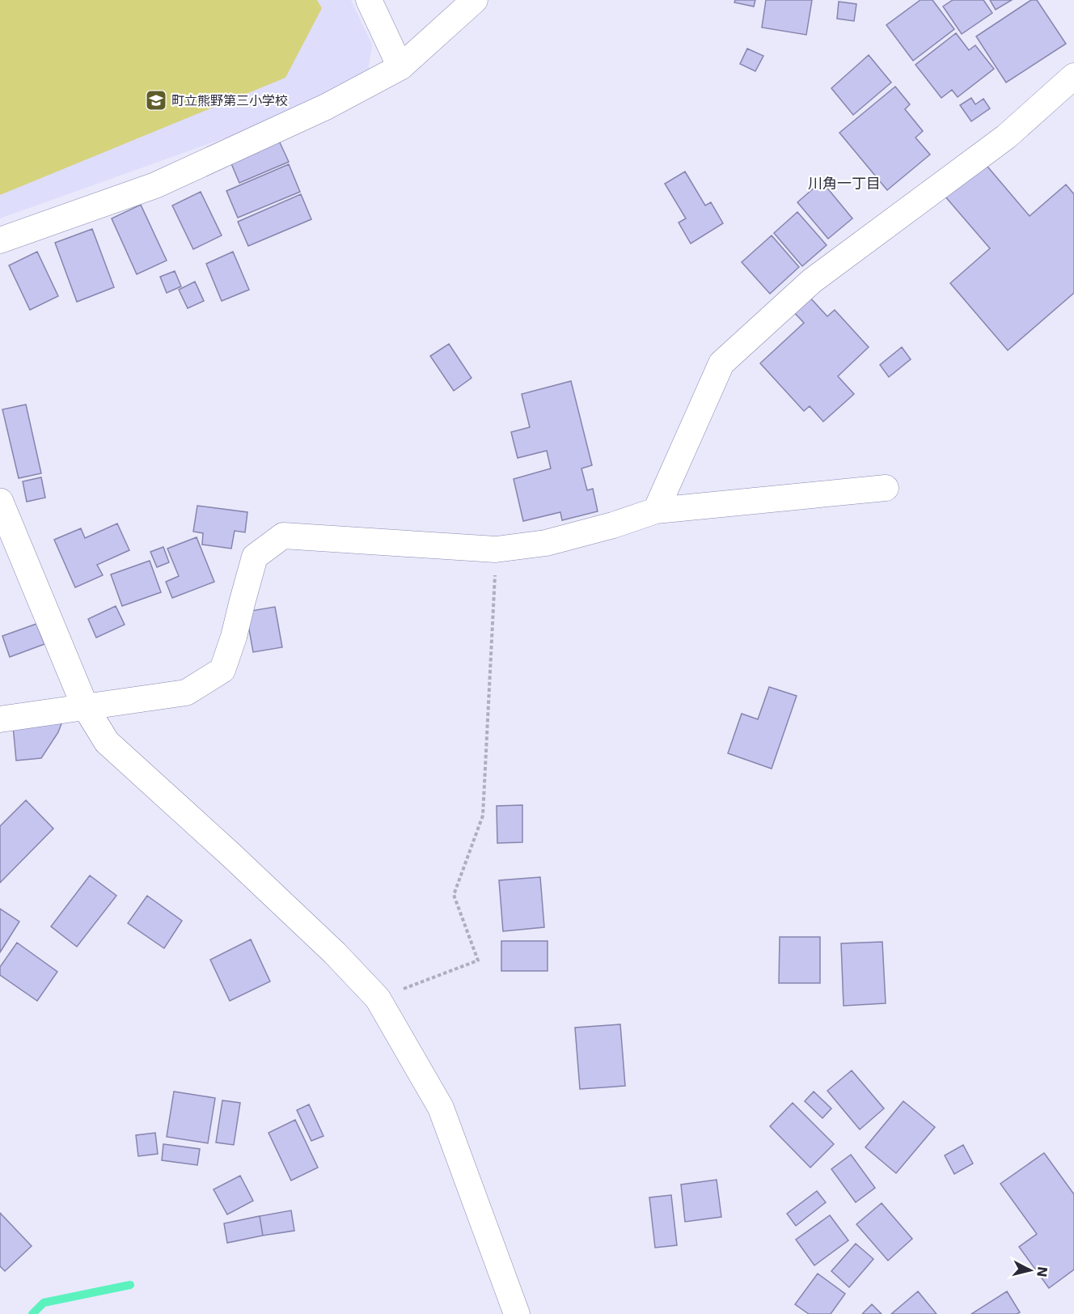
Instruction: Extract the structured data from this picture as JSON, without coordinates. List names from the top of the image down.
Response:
{
  "districts": ["川角一丁目"],
  "places": {
    "school or university": ["町立熊野第三小学校"]
  },
  "north": "right"
}
